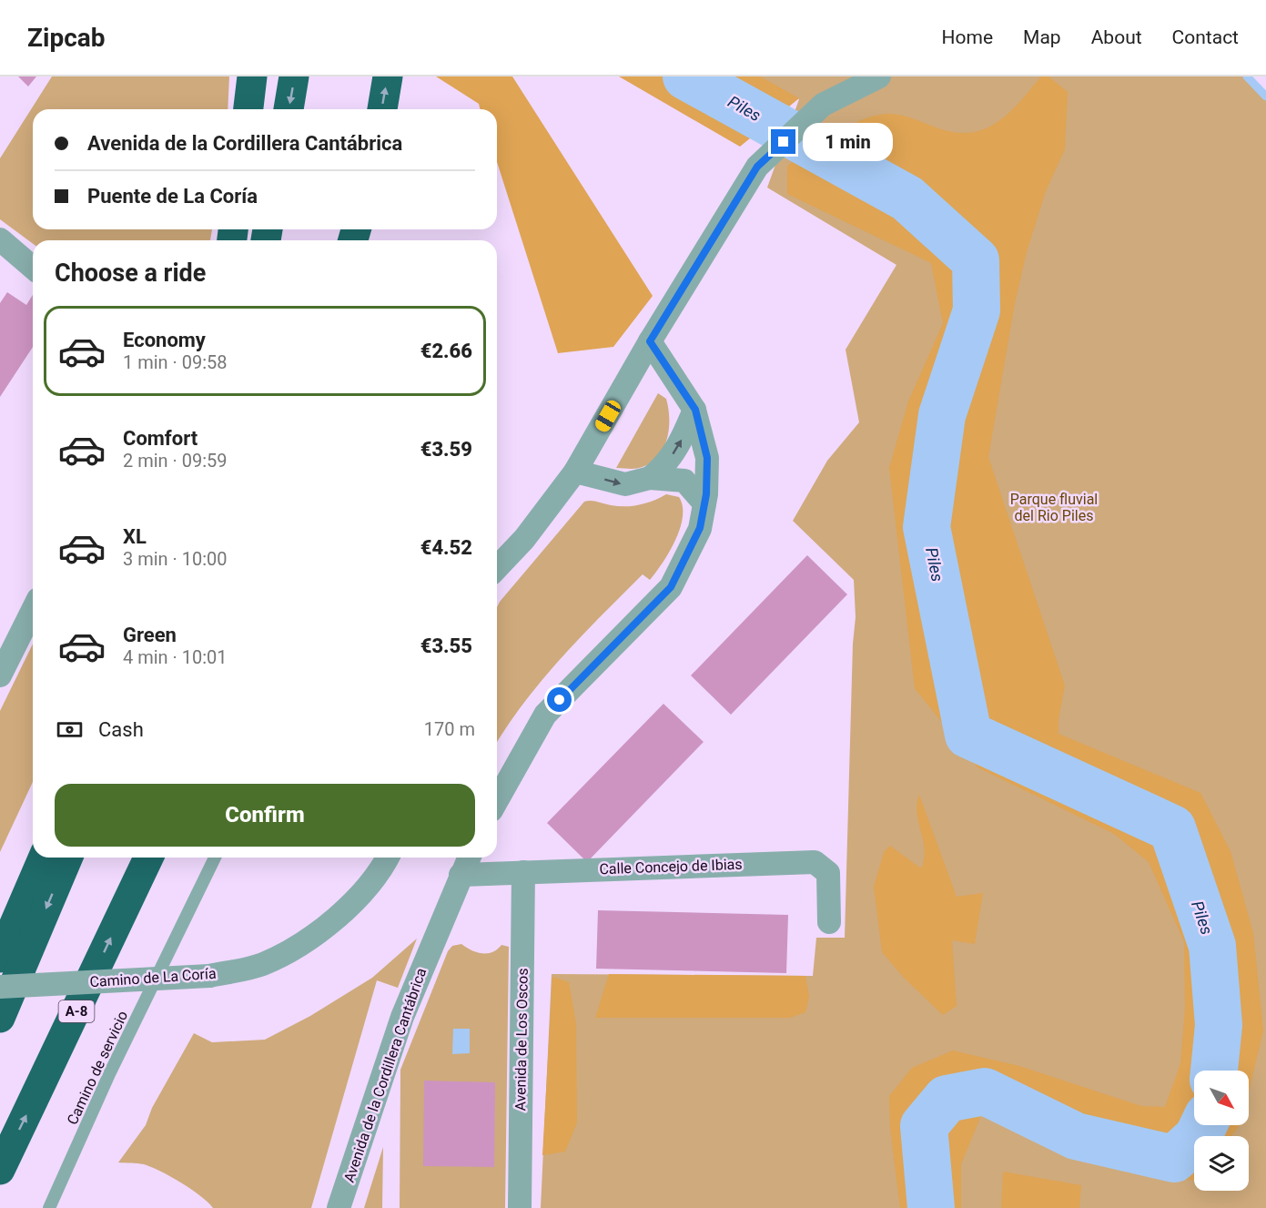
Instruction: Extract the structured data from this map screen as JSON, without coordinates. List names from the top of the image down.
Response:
{
  "streets": {
    "highway": ["A-8"],
    "street": [
      "Calle Concejo de Ibias",
      "Camino de La Coría",
      "Avenida de Los Oscos",
      "Avenida de la Cordillera Cantábrica"
    ],
    "lane": ["Camino de servicio"]
  },
  "crossings": [
    ["Calle Concejo de Ibias", "Avenida de Los Oscos"],
    ["Calle Concejo de Ibias", "Avenida de la Cordillera Cantábrica"]
  ],
  "water": ["Piles"],
  "parks": ["Parque fluvial del Rio Piles"],
  "north": "bottom right",
  "page": {
    "header": "Zipcab",
    "nav": [
      "Home",
      "Map",
      "About",
      "Contact"
    ],
    "banner": ["Avenida de la Cordillera Cantábrica", "Puente de La Coría"],
    "bubble": "1 min",
    "heading": "Choose a ride",
    "list": [
      {
        "name": "Economy",
        "note": "1 min · 09:58",
        "value": "€2.66"
      },
      {
        "name": "Comfort",
        "note": "2 min · 09:59",
        "value": "€3.59"
      },
      {
        "name": "XL",
        "note": "3 min · 10:00",
        "value": "€4.52"
      },
      {
        "name": "Green",
        "note": "4 min · 10:01",
        "value": "€3.55"
      }
    ],
    "pay": ["Cash", "170 m"],
    "buttons": "Confirm"
  }
}
